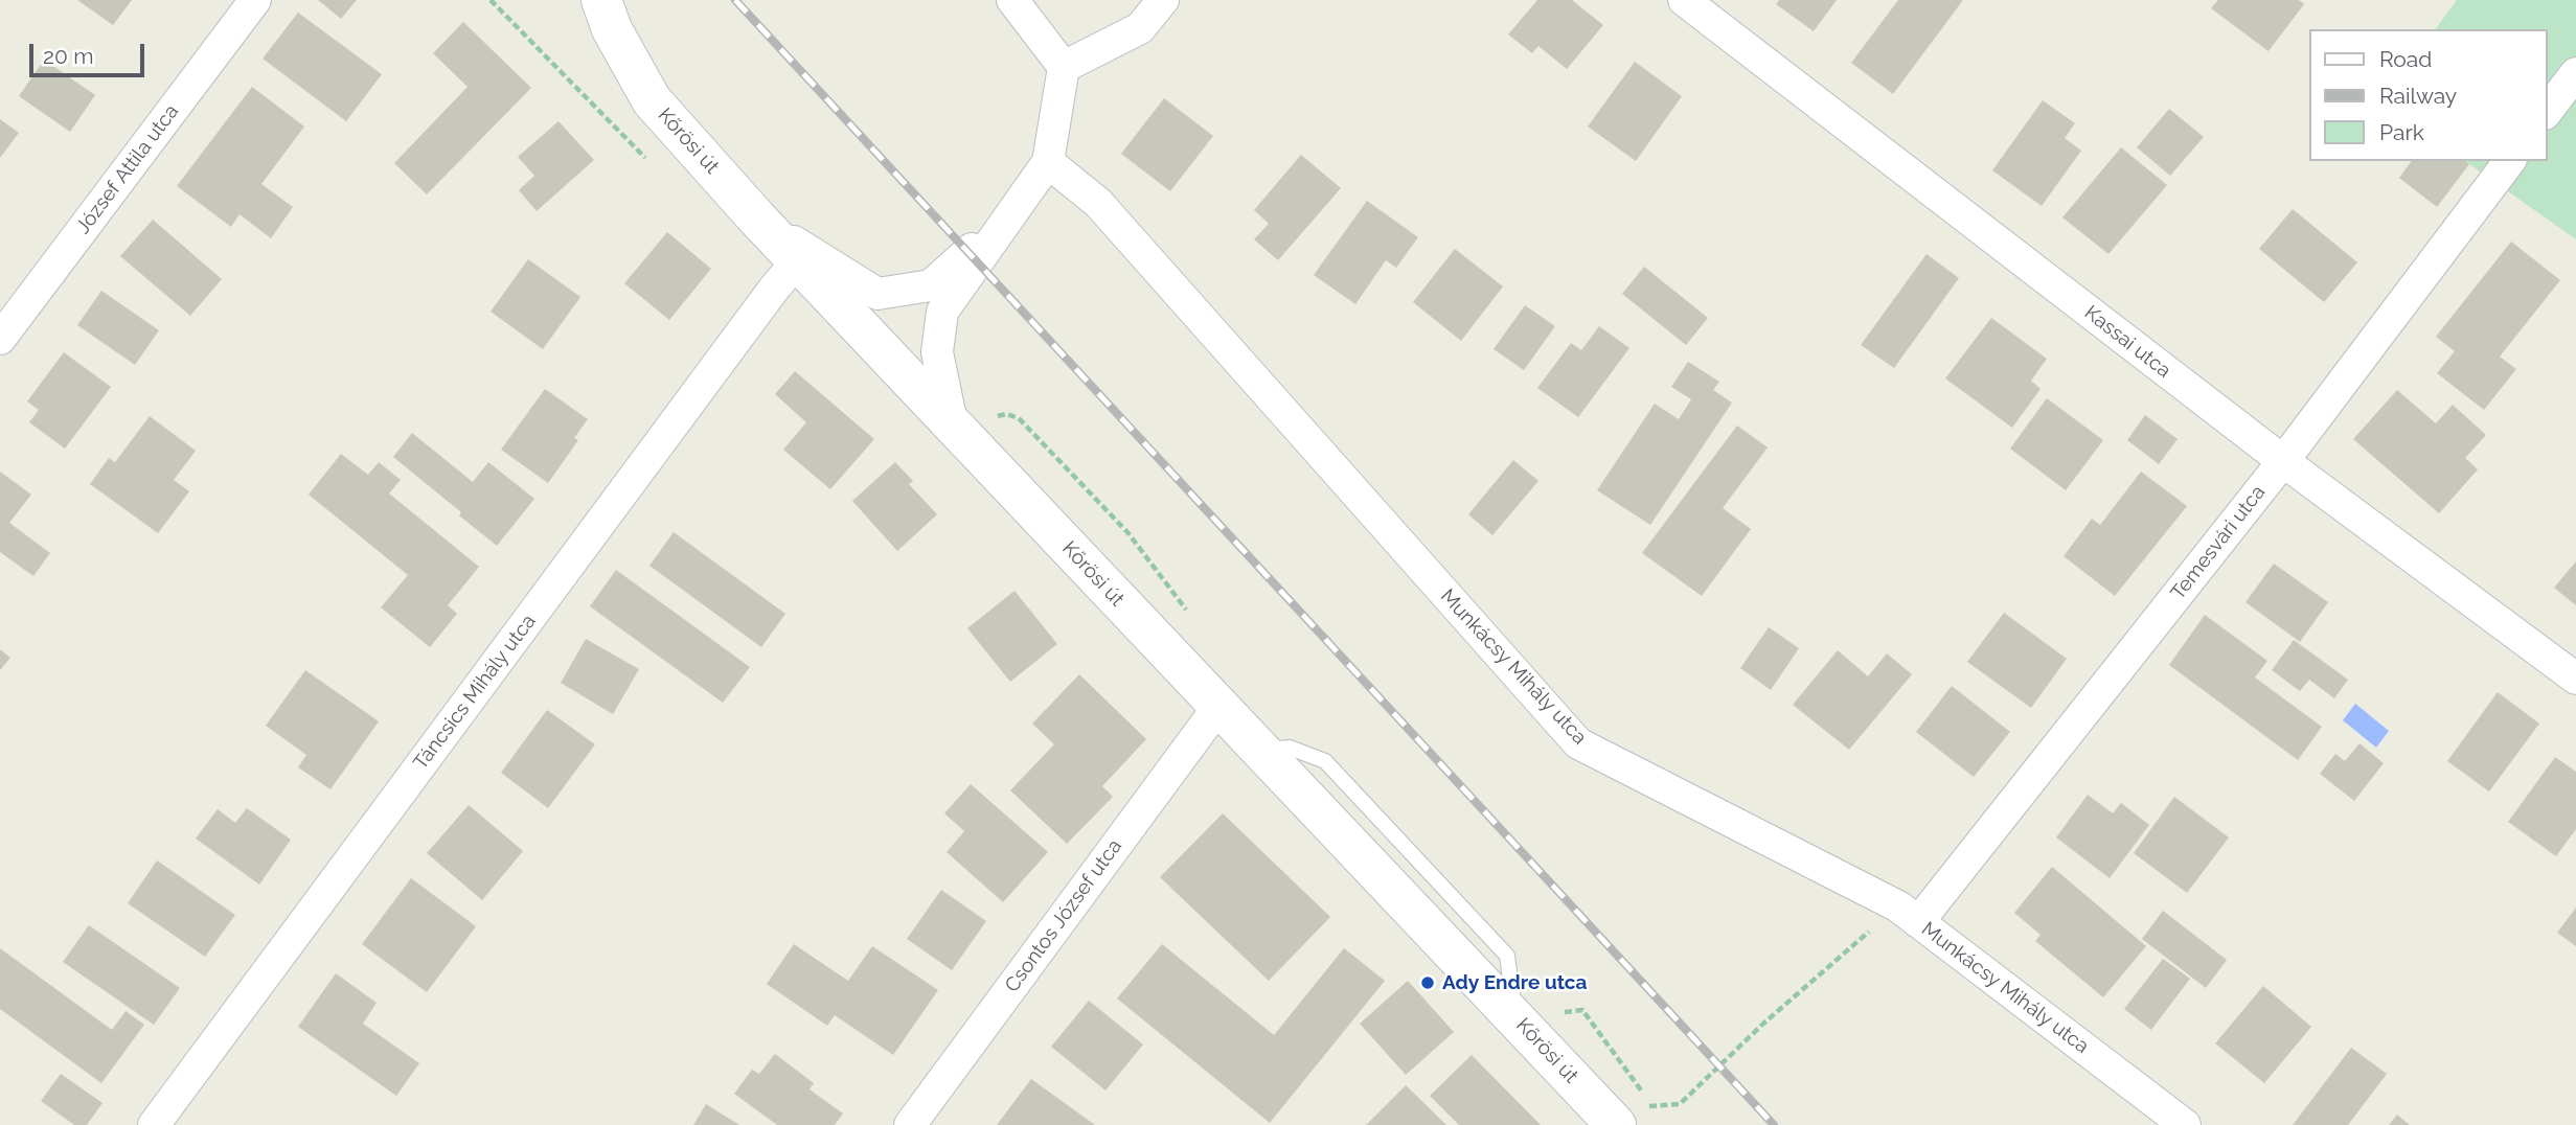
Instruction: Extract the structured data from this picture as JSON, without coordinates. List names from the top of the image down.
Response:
{
  "streets": {
    "main road": ["Kőrösi út"],
    "street": [
      "József Attila utca",
      "Kassai utca",
      "Temesvári utca",
      "Munkácsy Mihály utca",
      "Táncsics Mihály utca",
      "Csontos József utca"
    ]
  },
  "crossings": [
    ["Kőrösi út", "Táncsics Mihály utca"],
    ["Kőrösi út", "Csontos József utca"],
    ["Kassai utca", "Temesvári utca"],
    ["Temesvári utca", "Munkácsy Mihály utca"]
  ],
  "places": ["Ady Endre utca"],
  "legend": ["Road", "Railway", "Park"],
  "scale_bar": "20 m"
}
